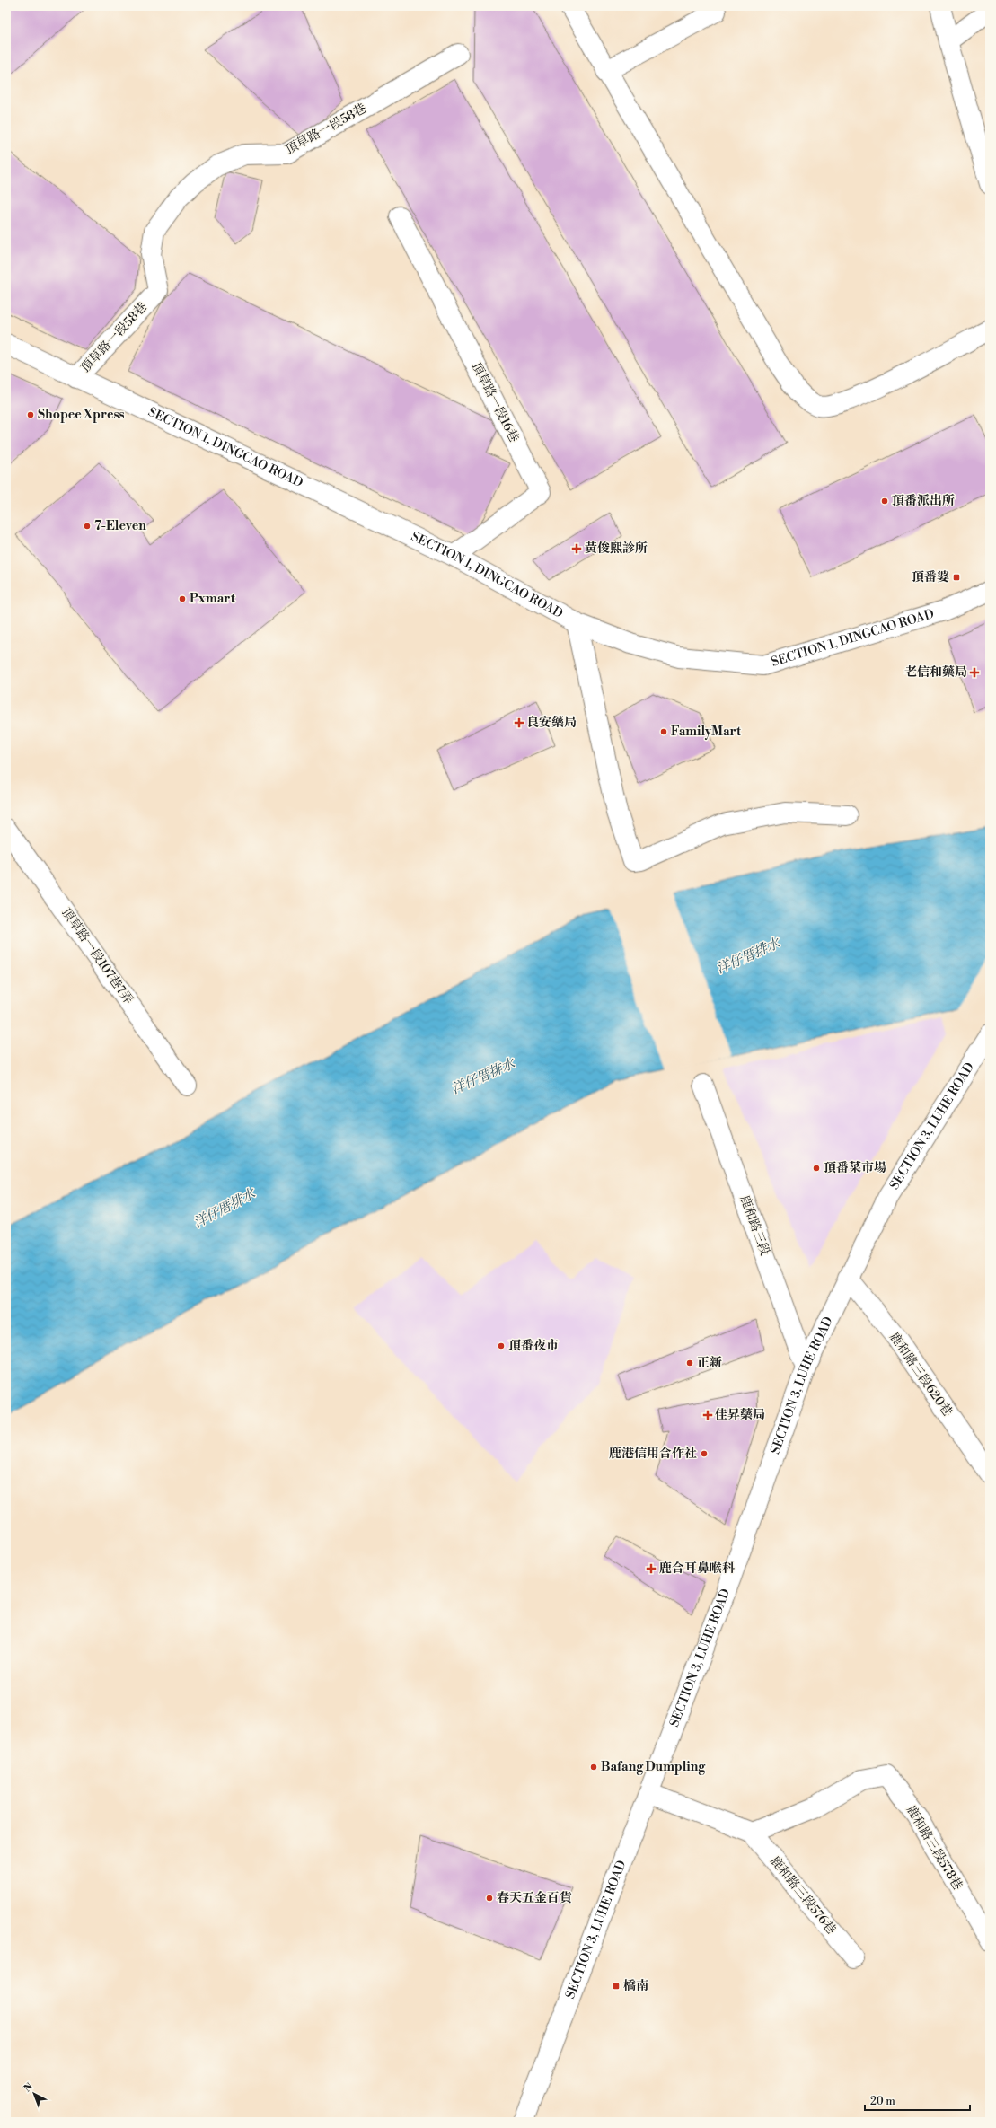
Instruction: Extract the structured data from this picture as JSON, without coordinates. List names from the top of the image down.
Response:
{
  "streets": {
    "street": [
      "頂草路一段58巷",
      "頂草路一段16巷",
      "SECTION 1, DINGCAO ROAD",
      "頂草路一段107巷7弄",
      "SECTION 3, LUHE ROAD",
      "鹿和路三段",
      "鹿和路三段620巷",
      "鹿和路三段578巷",
      "鹿和路三段576巷"
    ]
  },
  "crossings": [
    ["頂草路一段58巷", "SECTION 1, DINGCAO ROAD"],
    ["頂草路一段16巷", "SECTION 1, DINGCAO ROAD"],
    ["SECTION 3, LUHE ROAD", "鹿和路三段"],
    ["SECTION 3, LUHE ROAD", "鹿和路三段620巷"],
    ["鹿和路三段578巷", "鹿和路三段576巷"]
  ],
  "water": ["洋仔厝排水"],
  "places": {
    "other": [
      "Shopee Xpress",
      "頂番派出所",
      "7-Eleven",
      "Pxmart",
      "FamilyMart",
      "頂番菜市場",
      "頂番夜市",
      "正新",
      "鹿港信用合作社",
      "Bafang Dumpling",
      "春天五金百貨"
    ],
    "health": [
      "黃俊熙診所",
      "老信和藥局",
      "良安藥局",
      "佳昇藥局",
      "鹿合耳鼻喉科"
    ],
    "transit": ["頂番婆", "橋南"]
  },
  "scale_bar": "20 m",
  "north": "top left"
}
